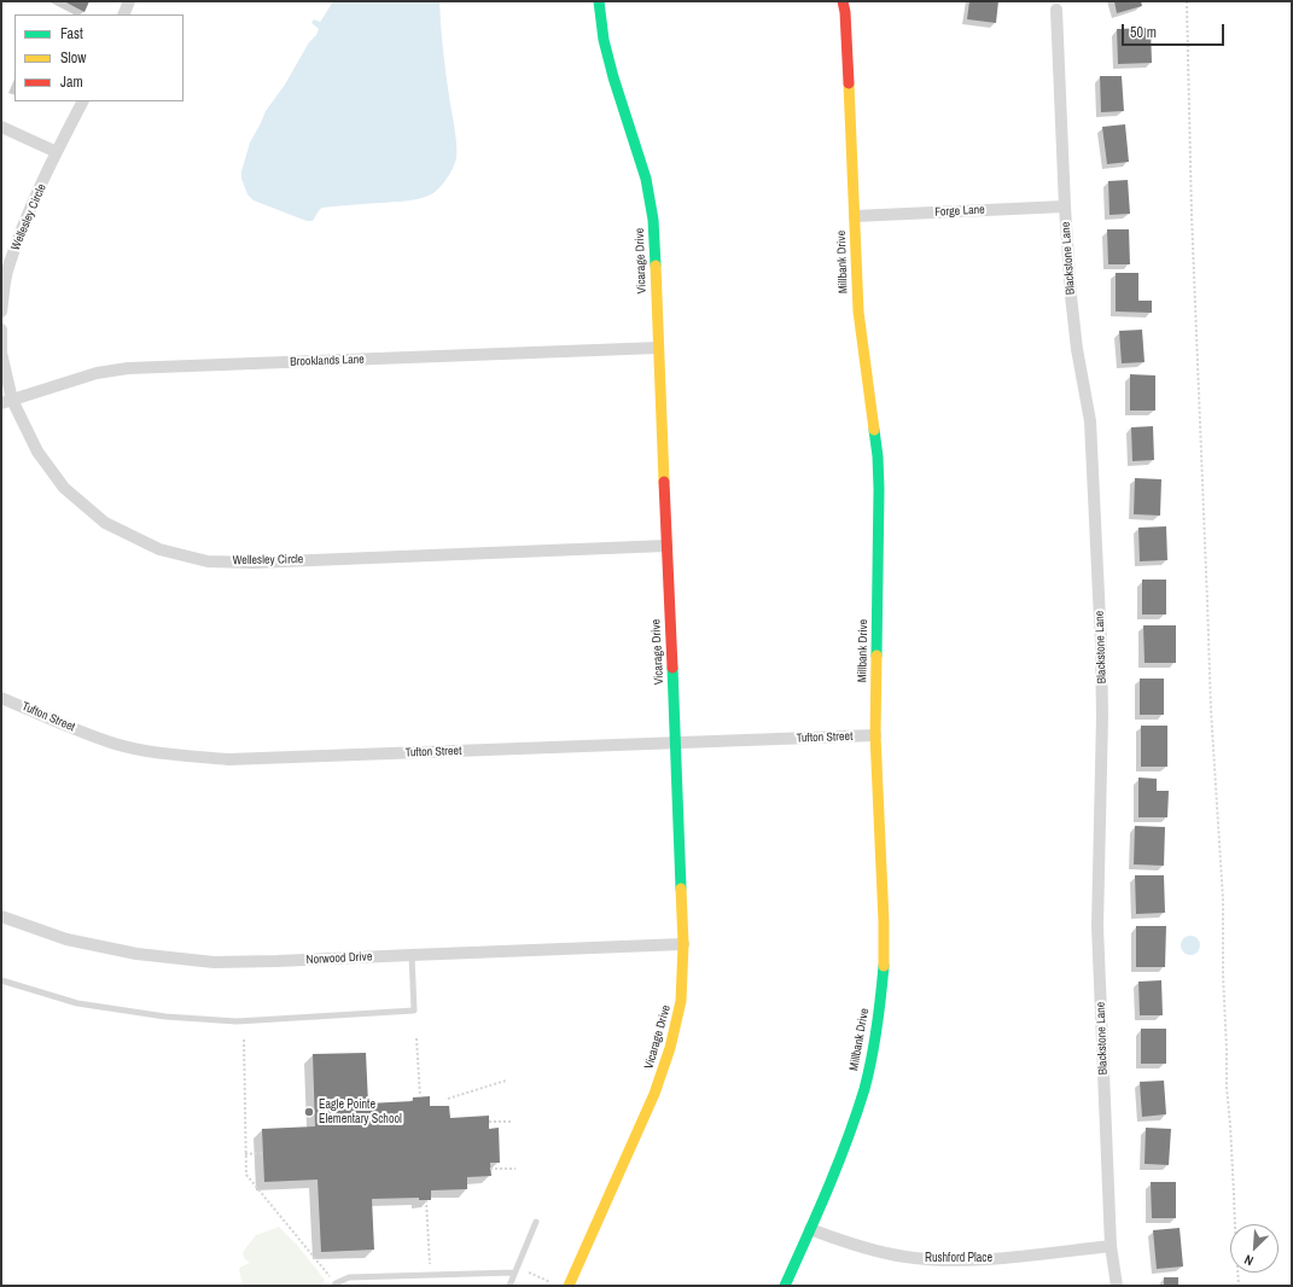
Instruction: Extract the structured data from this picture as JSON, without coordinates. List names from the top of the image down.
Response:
{
  "streets": {
    "street": [
      "Forge Lane",
      "Wellesley Circle",
      "Blackstone Lane",
      "Vicarage Drive",
      "Millbank Drive",
      "Brooklands Lane",
      "Tufton Street",
      "Norwood Drive",
      "Rushford Place"
    ]
  },
  "crossings": [
    ["Forge Lane", "Blackstone Lane"],
    ["Forge Lane", "Millbank Drive"],
    ["Wellesley Circle", "Vicarage Drive"],
    ["Wellesley Circle", "Brooklands Lane"],
    ["Blackstone Lane", "Rushford Place"],
    ["Vicarage Drive", "Brooklands Lane"],
    ["Vicarage Drive", "Tufton Street"],
    ["Vicarage Drive", "Norwood Drive"],
    ["Millbank Drive", "Tufton Street"],
    ["Millbank Drive", "Rushford Place"]
  ],
  "places": ["Eagle Pointe Elementary School"],
  "legend": ["Fast", "Slow", "Jam"],
  "scale_bar": "50 m",
  "north": "bottom left"
}
